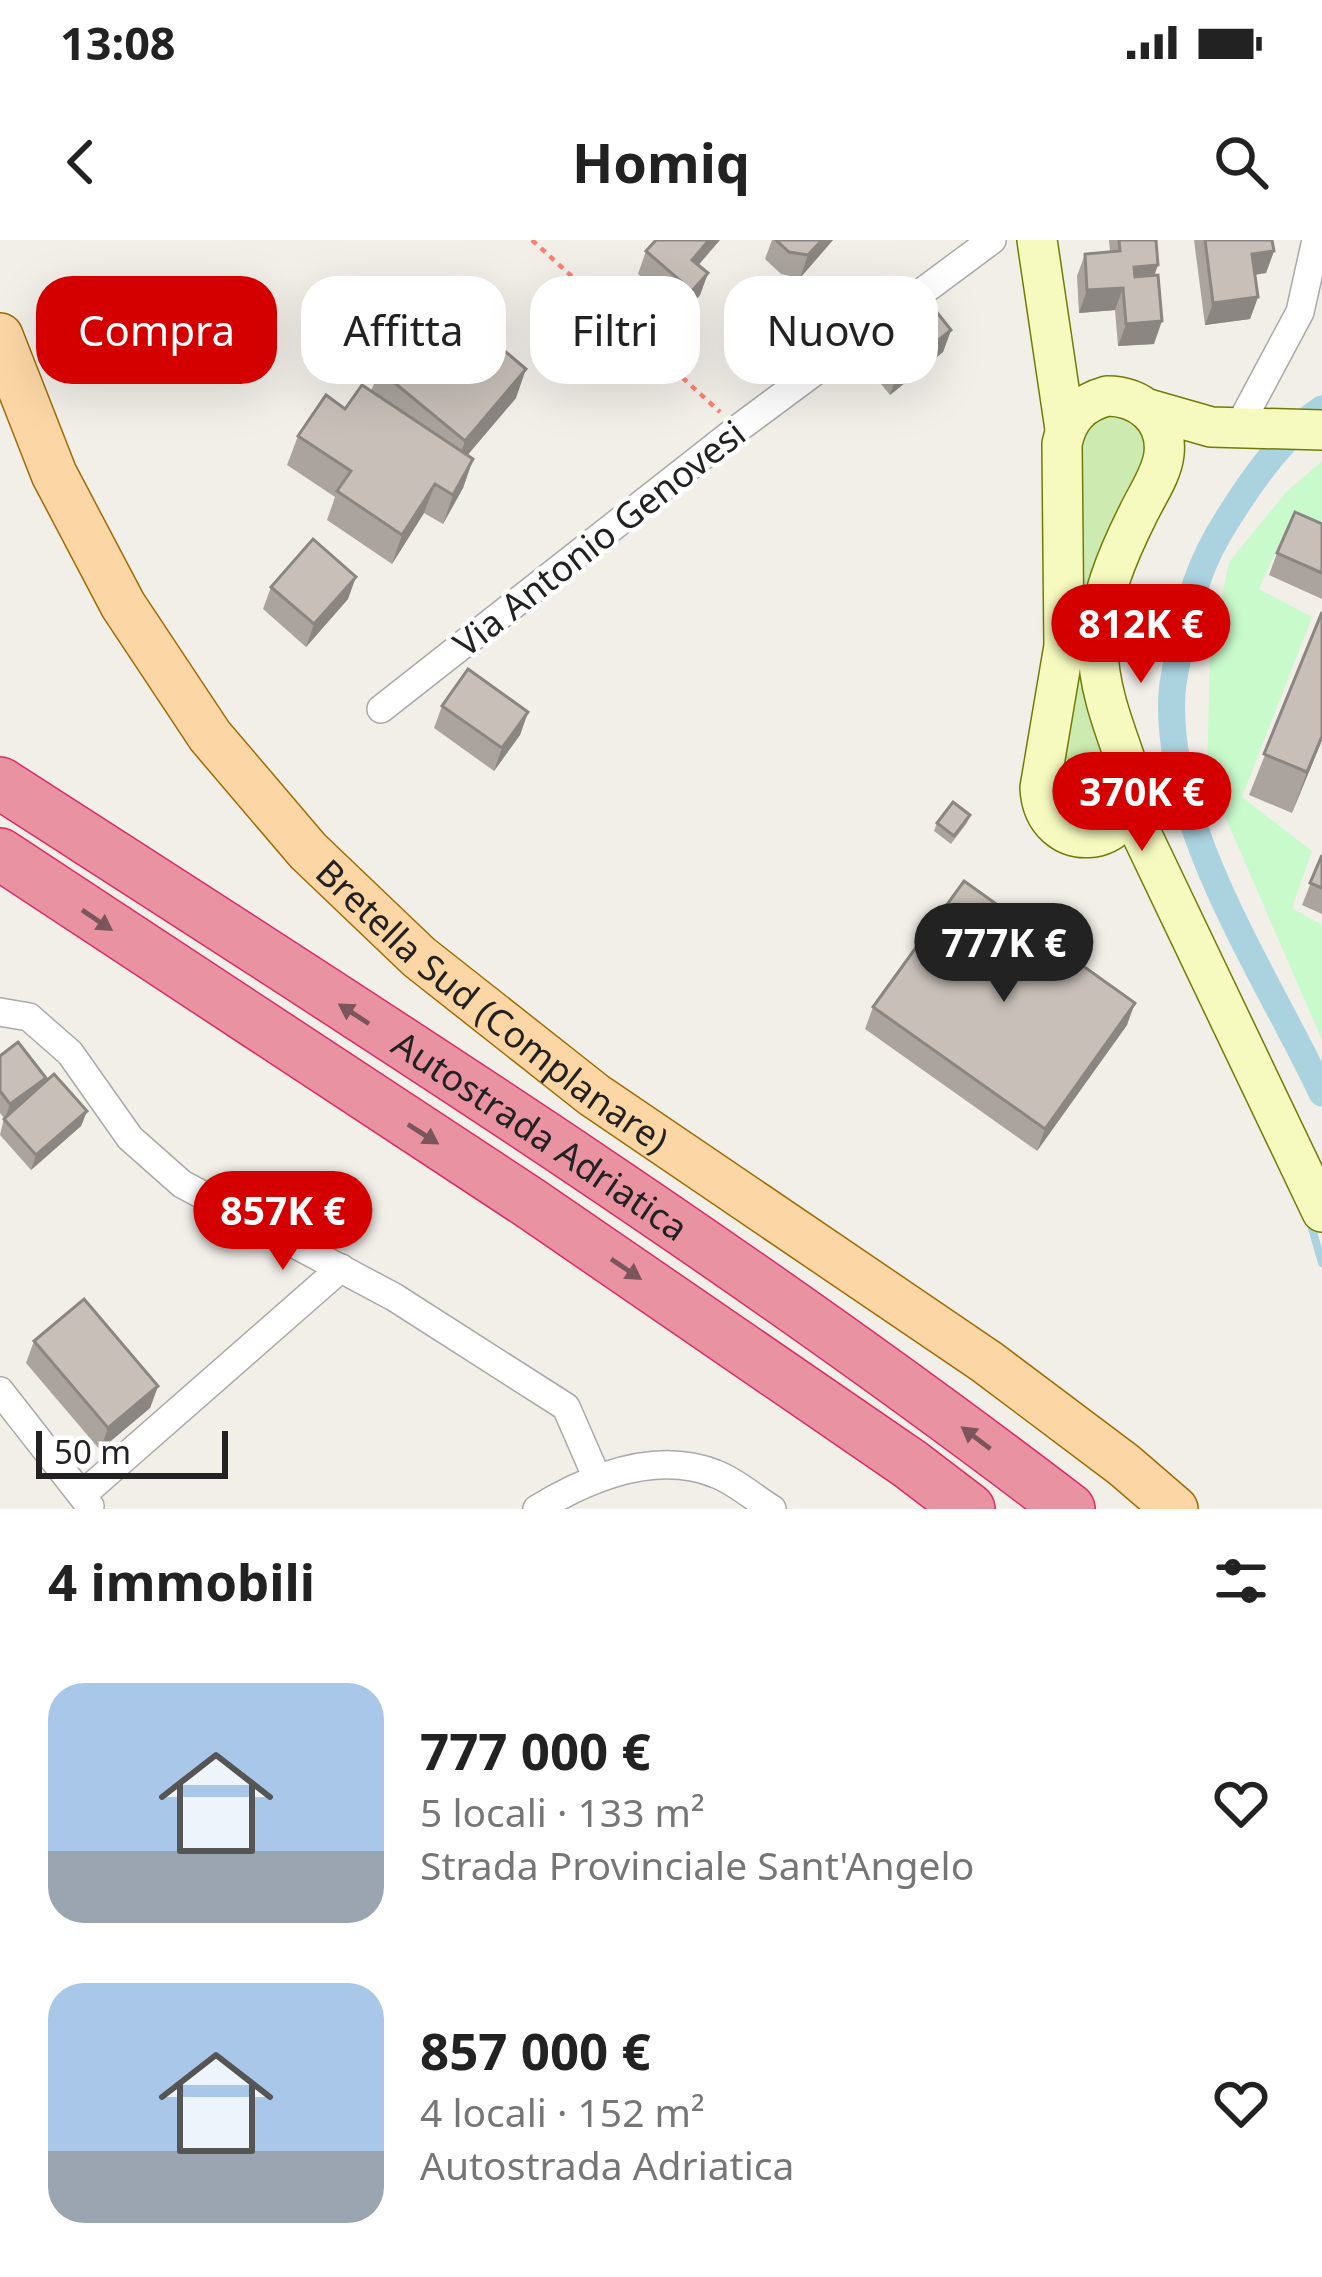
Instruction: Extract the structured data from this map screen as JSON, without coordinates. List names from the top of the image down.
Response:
{
  "streets": {
    "highway": ["Autostrada Adriatica"],
    "main road": ["Bretella Sud (Complanare)"],
    "street": ["Via Antonio Genovesi"]
  },
  "scale_bar": "50 m",
  "page": {
    "status": "13:08",
    "header": "Homiq",
    "chip": [
      "Compra",
      "Affitta",
      "Filtri",
      "Nuovo"
    ],
    "price": [
      "812K €",
      "370K €",
      "777K €",
      "857K €"
    ],
    "scale": "50 m",
    "heading": "4 immobili",
    "list": [
      {
        "name": "777 000 €",
        "note": "5 locali · 133 m² · Strada Provinciale Sant'Angelo"
      },
      {
        "name": "857 000 €",
        "note": "4 locali · 152 m² · Autostrada Adriatica"
      }
    ]
  }
}
